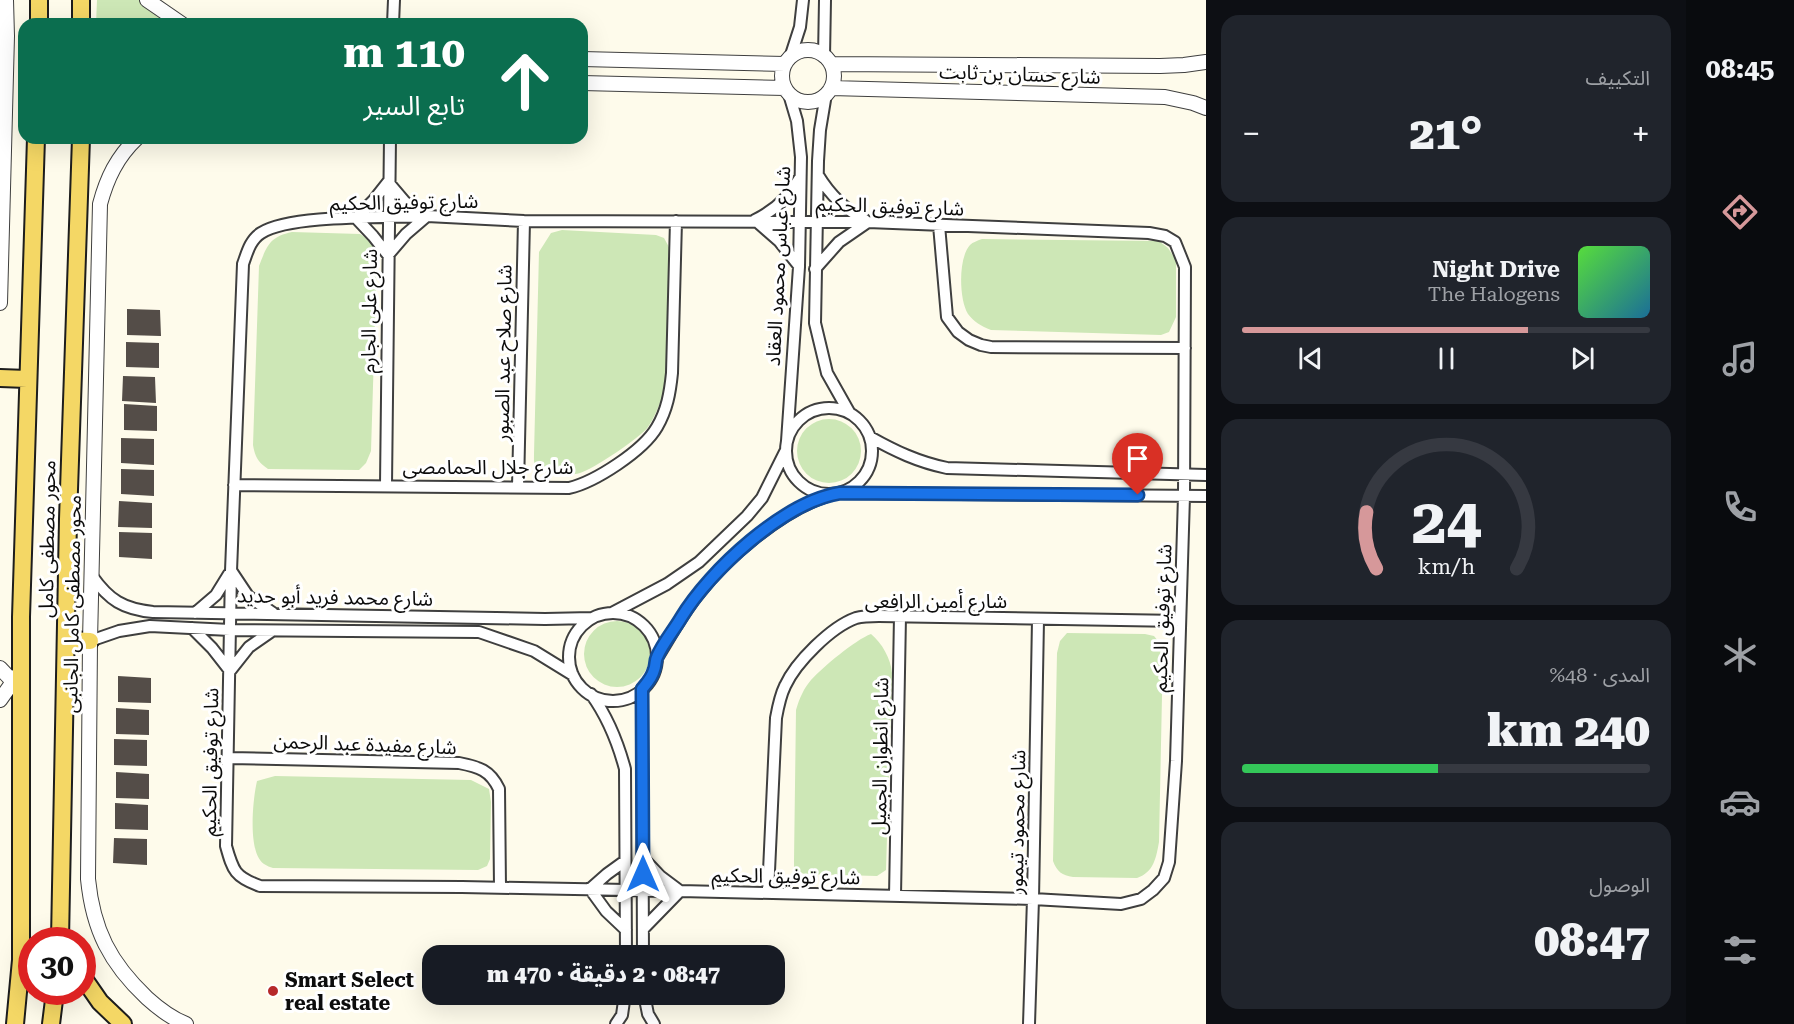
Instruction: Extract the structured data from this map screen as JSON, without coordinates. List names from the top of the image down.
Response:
{
  "streets": {
    "main road": ["محور مصطفى كامل"],
    "street": [
      "شارع حسان بن ثابت",
      "شارع توفيق الحكيم",
      "شارع عباس محمود العقاد",
      "شارع على الجارم",
      "شارع صلاح عبد الصبور",
      "شارع جلال الحمامصى",
      "شارع محمد فريد أبو حديد",
      "شارع أمين الرافعى",
      "محور مصطفى كامل الجانبى",
      "شارع مفيدة عبد الرحمن",
      "شارع انطوان الجميل",
      "شارع محمود تيمور"
    ]
  },
  "crossings": [
    ["شارع حسان بن ثابت", "شارع عباس محمود العقاد"],
    ["شارع توفيق الحكيم", "شارع عباس محمود العقاد"],
    ["شارع توفيق الحكيم", "شارع على الجارم"],
    ["شارع توفيق الحكيم", "شارع صلاح عبد الصبور"],
    ["شارع توفيق الحكيم", "شارع جلال الحمامصى"],
    ["شارع توفيق الحكيم", "شارع محمد فريد أبو حديد"],
    ["شارع توفيق الحكيم", "شارع أمين الرافعى"],
    ["شارع توفيق الحكيم", "شارع مفيدة عبد الرحمن"],
    ["شارع توفيق الحكيم", "شارع انطوان الجميل"],
    ["شارع توفيق الحكيم", "شارع محمود تيمور"],
    ["شارع عباس محمود العقاد", "شارع محمد فريد أبو حديد"],
    ["شارع على الجارم", "شارع جلال الحمامصى"],
    ["شارع صلاح عبد الصبور", "شارع جلال الحمامصى"],
    ["شارع محمد فريد أبو حديد", "محور مصطفى كامل الجانبى"],
    ["شارع أمين الرافعى", "شارع انطوان الجميل"],
    ["شارع أمين الرافعى", "شارع محمود تيمور"]
  ],
  "places": ["Smart Select real estate"],
  "page": {
    "tabs": "08:45",
    "tile": [
      "التكييف",
      ["المدى · 48%", "240 km"],
      ["الوصول", "08:47"]
    ],
    "turn": ["110 m", "تابع السير"],
    "heat": ["−", "21°", "+"],
    "song": ["Night Drive", "The Halogens"],
    "limit": "30",
    "trip": "08:47 · 2 دقيقة · 470 m",
    "gauge": ["24", "km/h"]
  }
}
